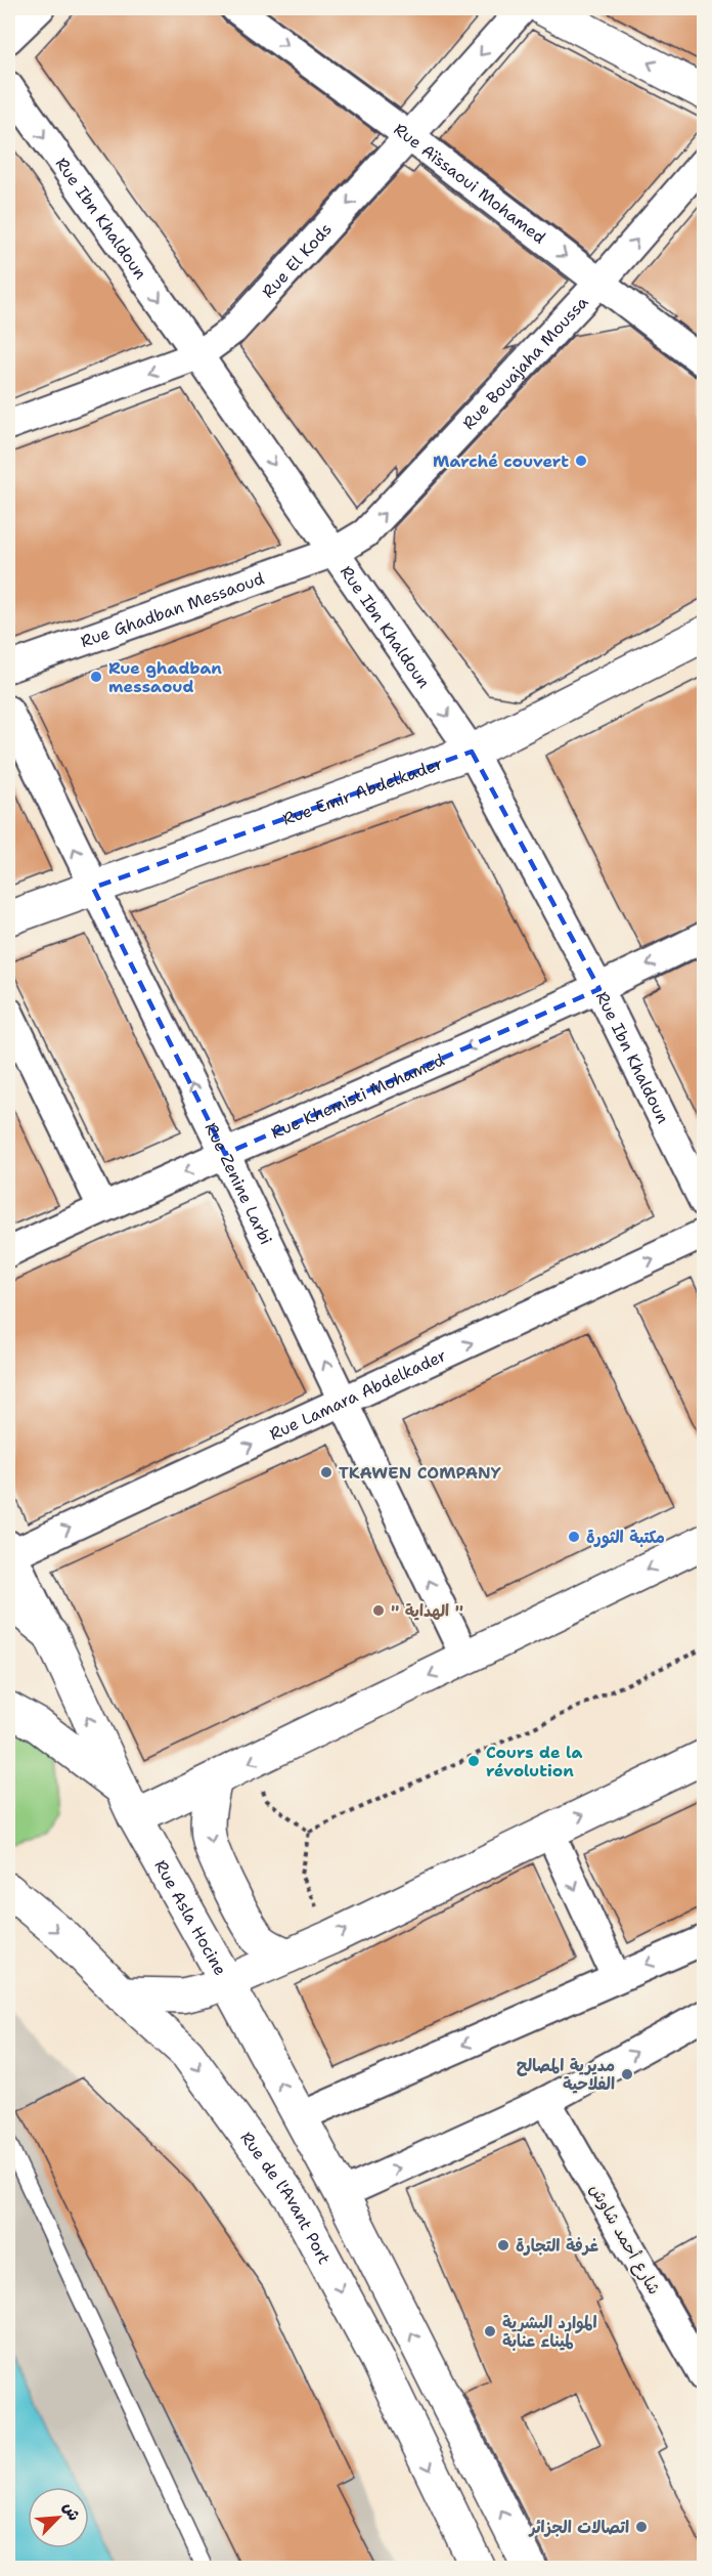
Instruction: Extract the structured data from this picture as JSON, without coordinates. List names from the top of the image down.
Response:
{
  "streets": {
    "main road": ["Rue Emir Abdelkader", "Rue Asla Hocine", "Rue de l'Avant Port"],
    "street": [
      "Rue Aïssaoui Mohamed",
      "Rue Ibn Khaldoun",
      "Rue El Kods",
      "Rue Bouajaha Moussa",
      "Rue Ghadban Messaoud",
      "Rue Khemisti Mohamed",
      "Rue Zenine Larbi",
      "Rue Lamara Abdelkader",
      "شارع أحمد شاوش"
    ]
  },
  "crossings": [
    ["Rue Aïssaoui Mohamed", "Rue El Kods"],
    ["Rue Aïssaoui Mohamed", "Rue Bouajaha Moussa"],
    ["Rue Ibn Khaldoun", "Rue El Kods"],
    ["Rue Ibn Khaldoun", "Rue Bouajaha Moussa"],
    ["Rue Ibn Khaldoun", "Rue Ghadban Messaoud"],
    ["Rue Ibn Khaldoun", "Rue Emir Abdelkader"],
    ["Rue Ibn Khaldoun", "Rue Khemisti Mohamed"],
    ["Rue Bouajaha Moussa", "Rue Ghadban Messaoud"],
    ["Rue Emir Abdelkader", "Rue Zenine Larbi"],
    ["Rue Khemisti Mohamed", "Rue Zenine Larbi"],
    ["Rue Zenine Larbi", "Rue Lamara Abdelkader"],
    ["Rue Lamara Abdelkader", "Rue Asla Hocine"]
  ],
  "one_way": [
    "Rue Aïssaoui Mohamed",
    "Rue Ibn Khaldoun",
    "Rue El Kods",
    "Rue Bouajaha Moussa",
    "Rue Khemisti Mohamed",
    "Rue Zenine Larbi",
    "Rue Lamara Abdelkader",
    "Rue Asla Hocine"
  ],
  "places": [
    "Marché couvert",
    "Rue ghadban messaoud",
    "TKAWEN COMPANY",
    "مكتبة الثورة",
    "\" الهداية \"",
    "Cours de la révolution",
    "مديرية المصالح الفلاحية",
    "غرفة التجارة",
    "الموارد البشرية لميناء عنابة",
    "اتصالات الجزائر"
  ],
  "north": "top right"
}
